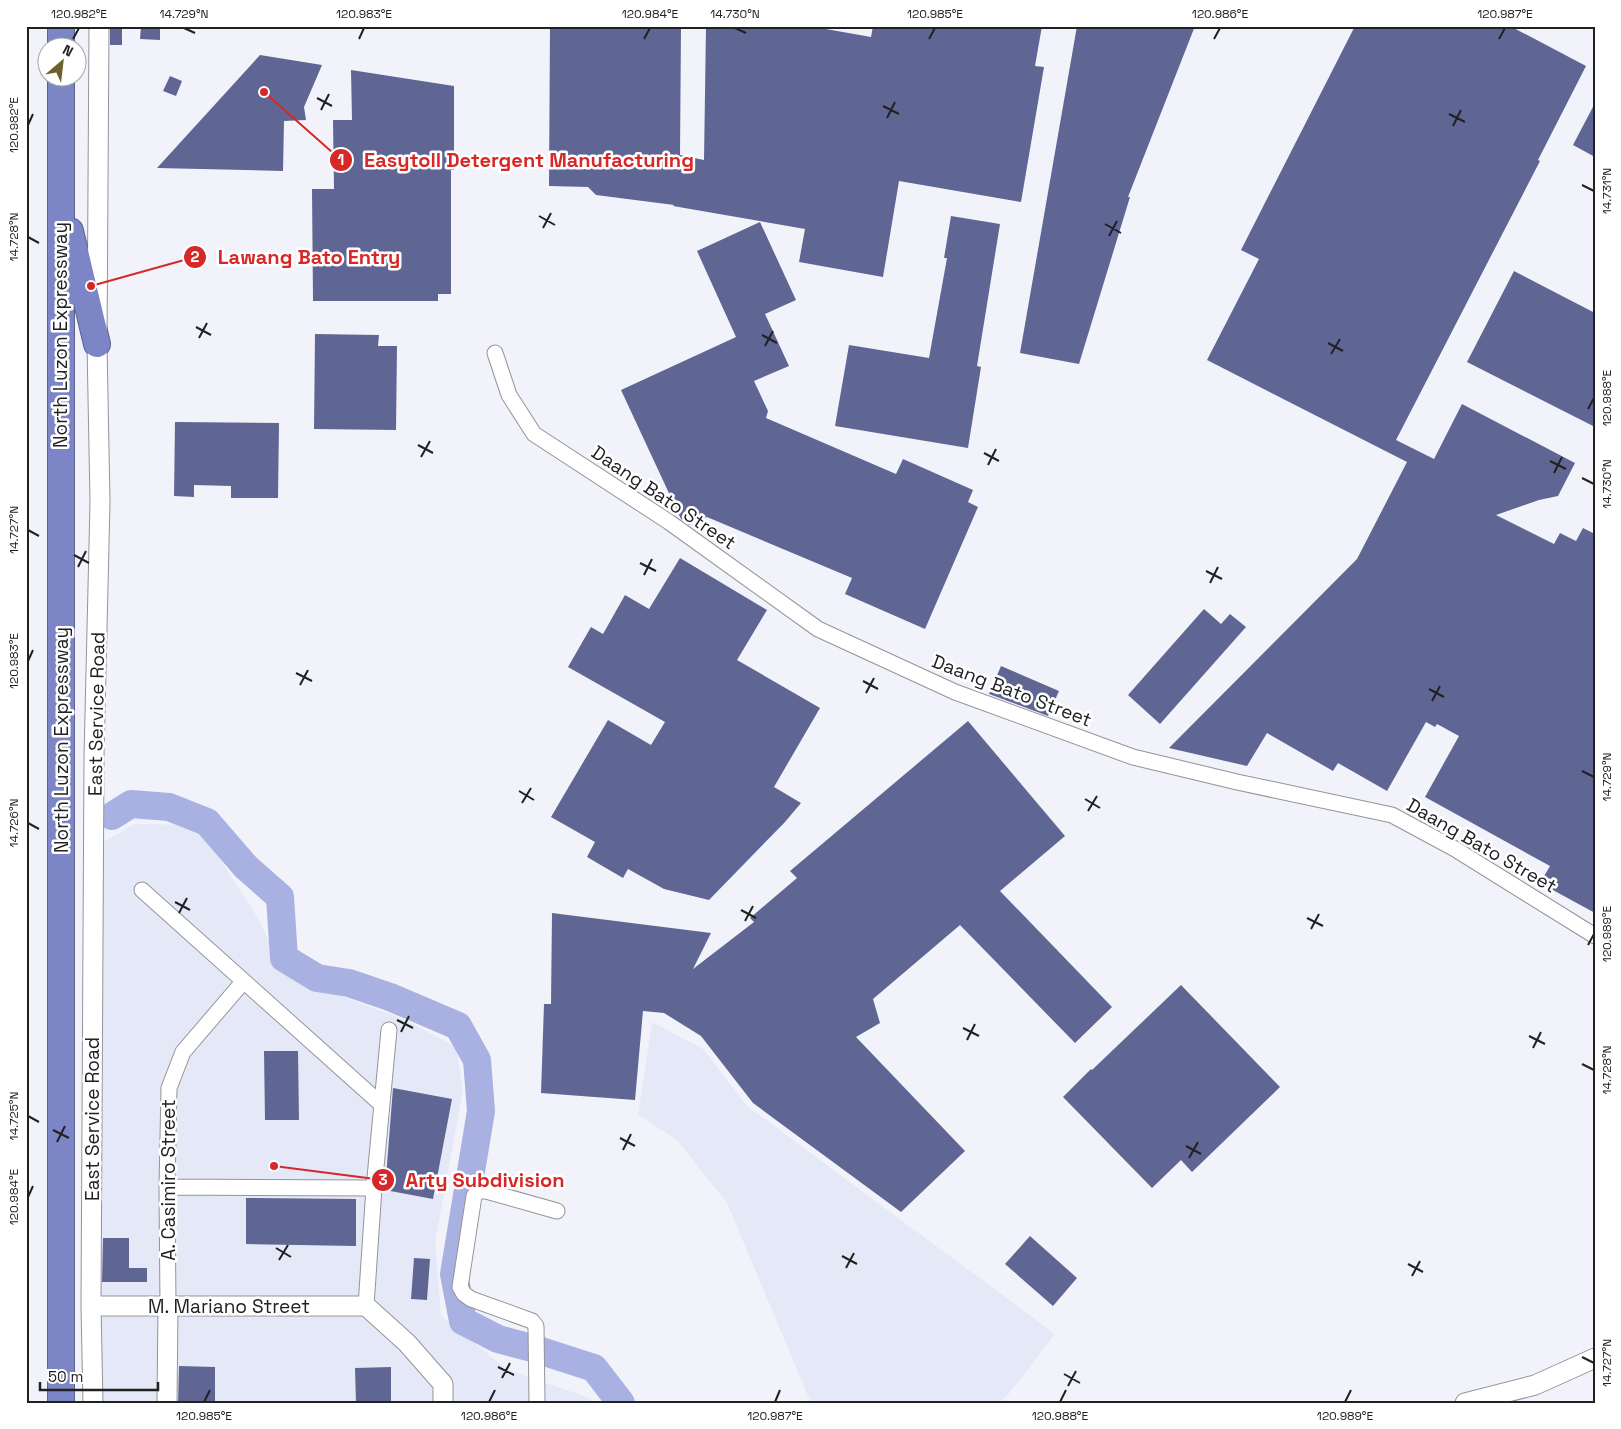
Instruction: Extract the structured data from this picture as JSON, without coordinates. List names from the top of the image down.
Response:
{
  "streets": {
    "highway": ["North Luzon Expressway"],
    "street": [
      "Daang Bato Street",
      "East Service Road",
      "A. Casimiro Street",
      "M. Mariano Street"
    ]
  },
  "crossings": [
    ["East Service Road", "M. Mariano Street"],
    ["A. Casimiro Street", "M. Mariano Street"]
  ],
  "places": ["Easytoll Detergent Manufacturing", "Lawang Bato Entry", "Arty Subdivision"],
  "scale_bar": "50 m",
  "north": "top right",
  "coordinates": [
    "120.982°E",
    "14.729°N",
    "120.983°E",
    "120.984°E",
    "14.730°N",
    "120.985°E",
    "120.986°E",
    "120.987°E",
    "14.731°N",
    "14.728°N",
    "120.988°E",
    "14.727°N",
    "14.726°N",
    "120.989°E",
    "14.725°N"
  ]
}
